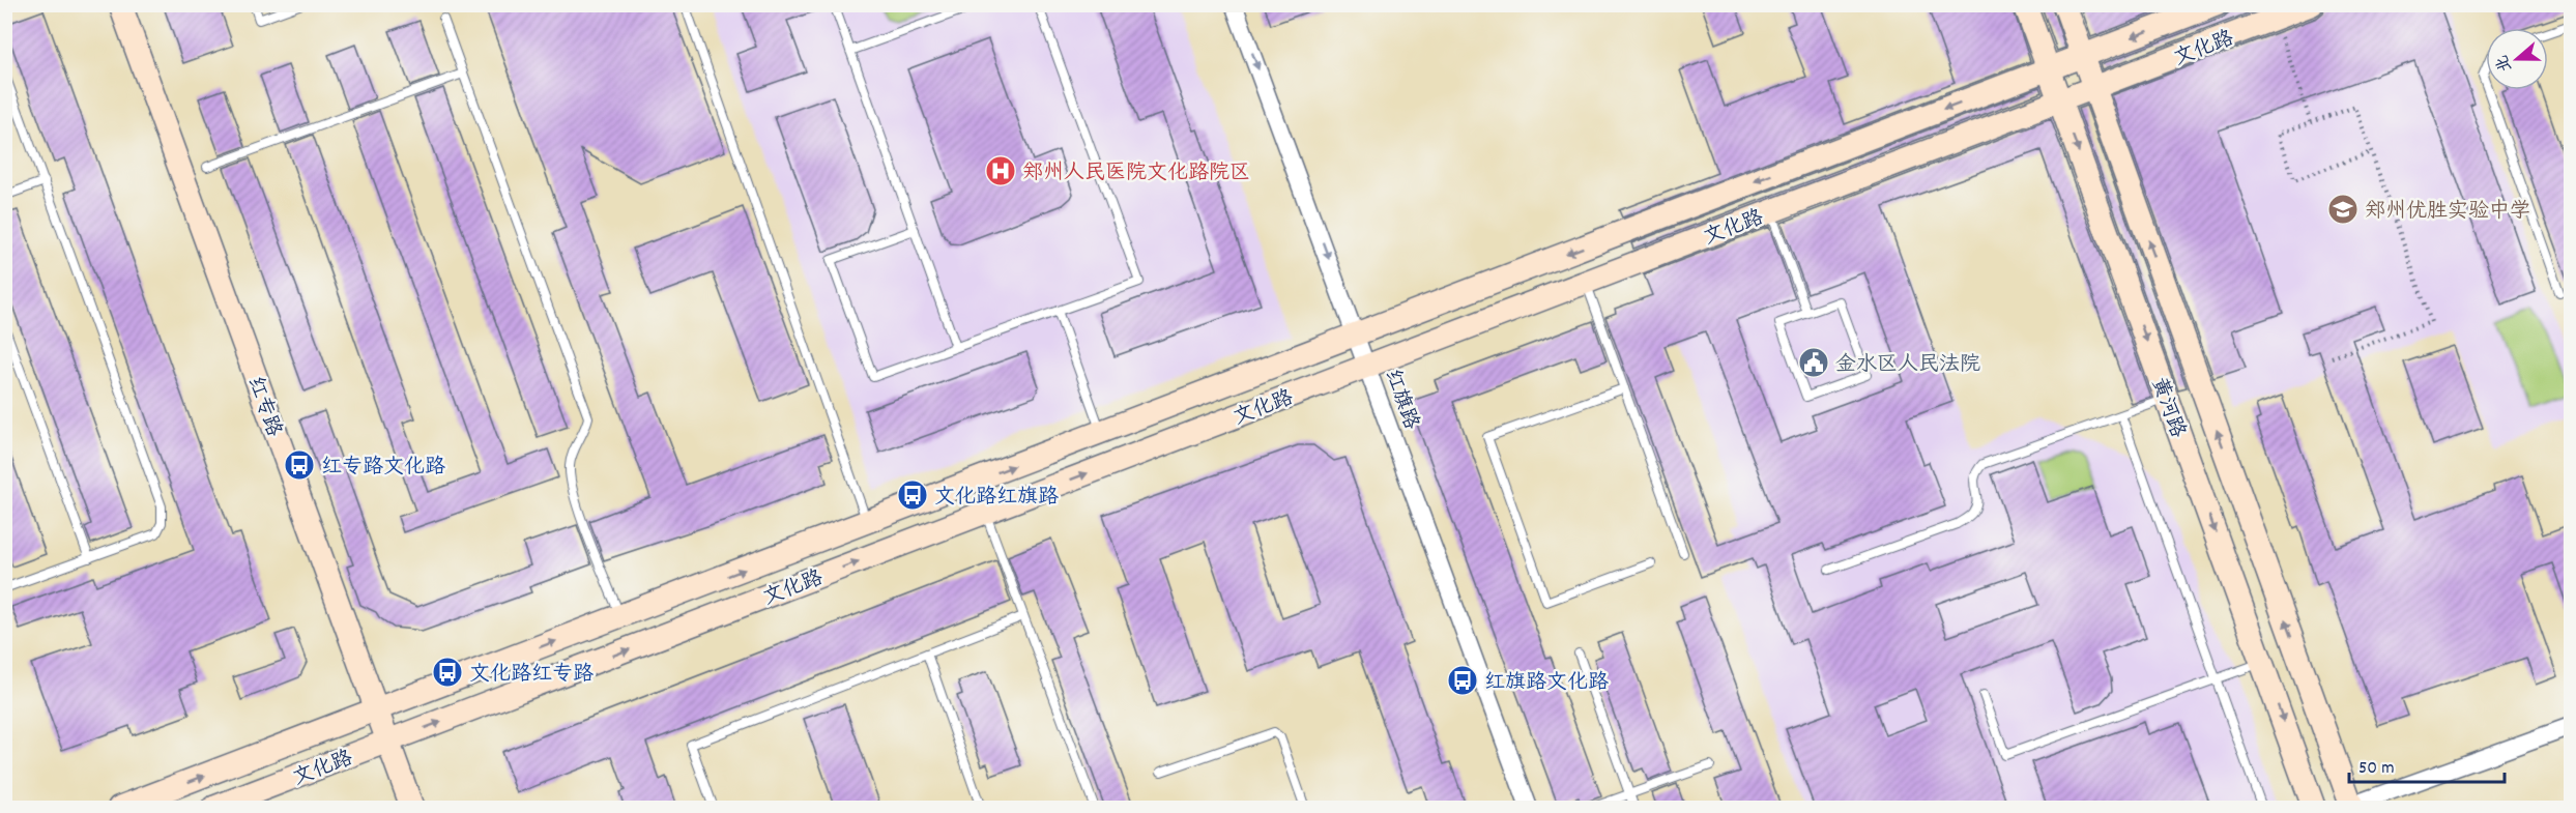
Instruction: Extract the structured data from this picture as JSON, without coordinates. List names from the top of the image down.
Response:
{
  "streets": {
    "main road": ["文化路", "红专路", "黄河路"],
    "street": ["红旗路"]
  },
  "crossings": [
    ["文化路", "红旗路"],
    ["文化路", "红专路"],
    ["文化路", "黄河路"]
  ],
  "one_way": ["红旗路"],
  "places": {
    "hospital": ["郑州人民医院文化路院区"],
    "school or university": ["郑州优胜实验中学"],
    "public building": ["金水区人民法院"],
    "bus stop": [
      "红专路文化路",
      "文化路红旗路",
      "文化路红专路",
      "红旗路文化路"
    ]
  },
  "scale_bar": "50 m",
  "north": "left"
}
